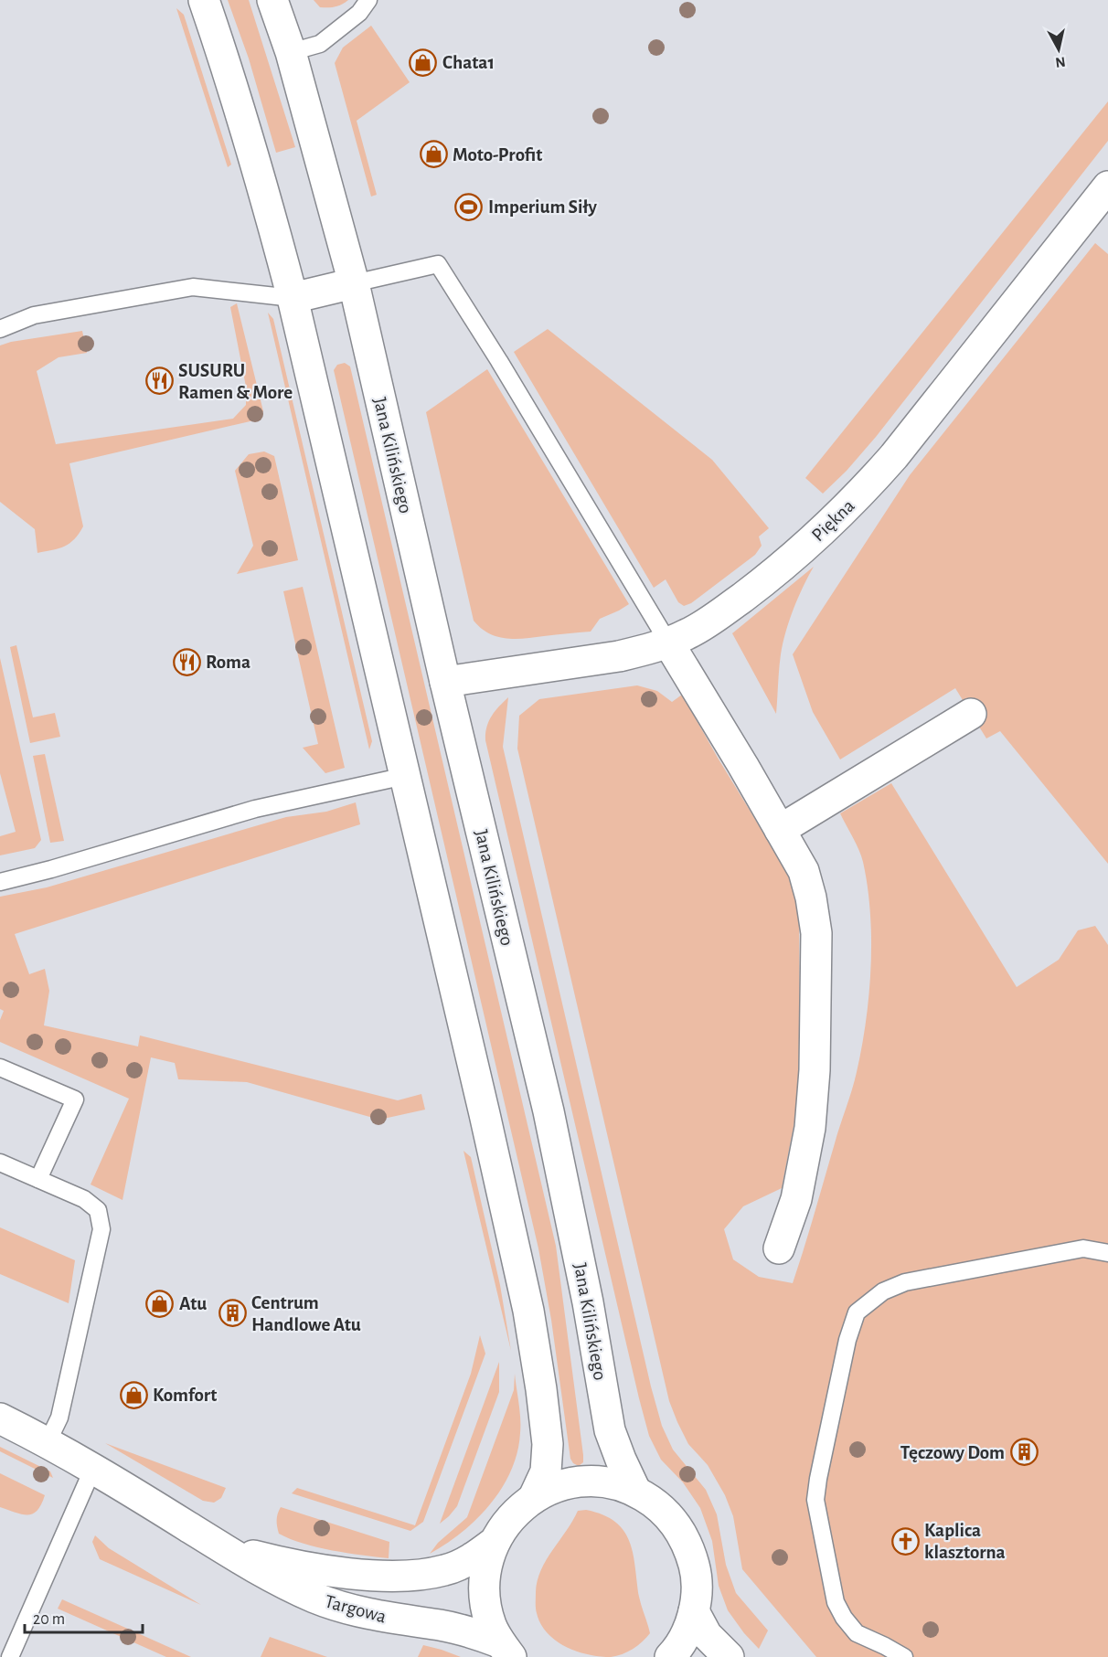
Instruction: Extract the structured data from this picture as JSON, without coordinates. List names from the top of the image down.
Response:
{
  "streets": {
    "street": ["Jana Kilińskiego", "Piękna", "Targowa"]
  },
  "crossings": [
    ["Jana Kilińskiego", "Piękna"]
  ],
  "places": {
    "shop": [
      "Chata1",
      "Moto-Profit",
      "Atu",
      "Komfort"
    ],
    "sports": ["Imperium Siły"],
    "restaurant": ["SUSURU Ramen & More", "Roma"],
    "building": ["Centrum Handlowe Atu", "Tęczowy Dom"],
    "church": ["Kaplica klasztorna"]
  },
  "scale_bar": "20 m",
  "north": "bottom"
}
